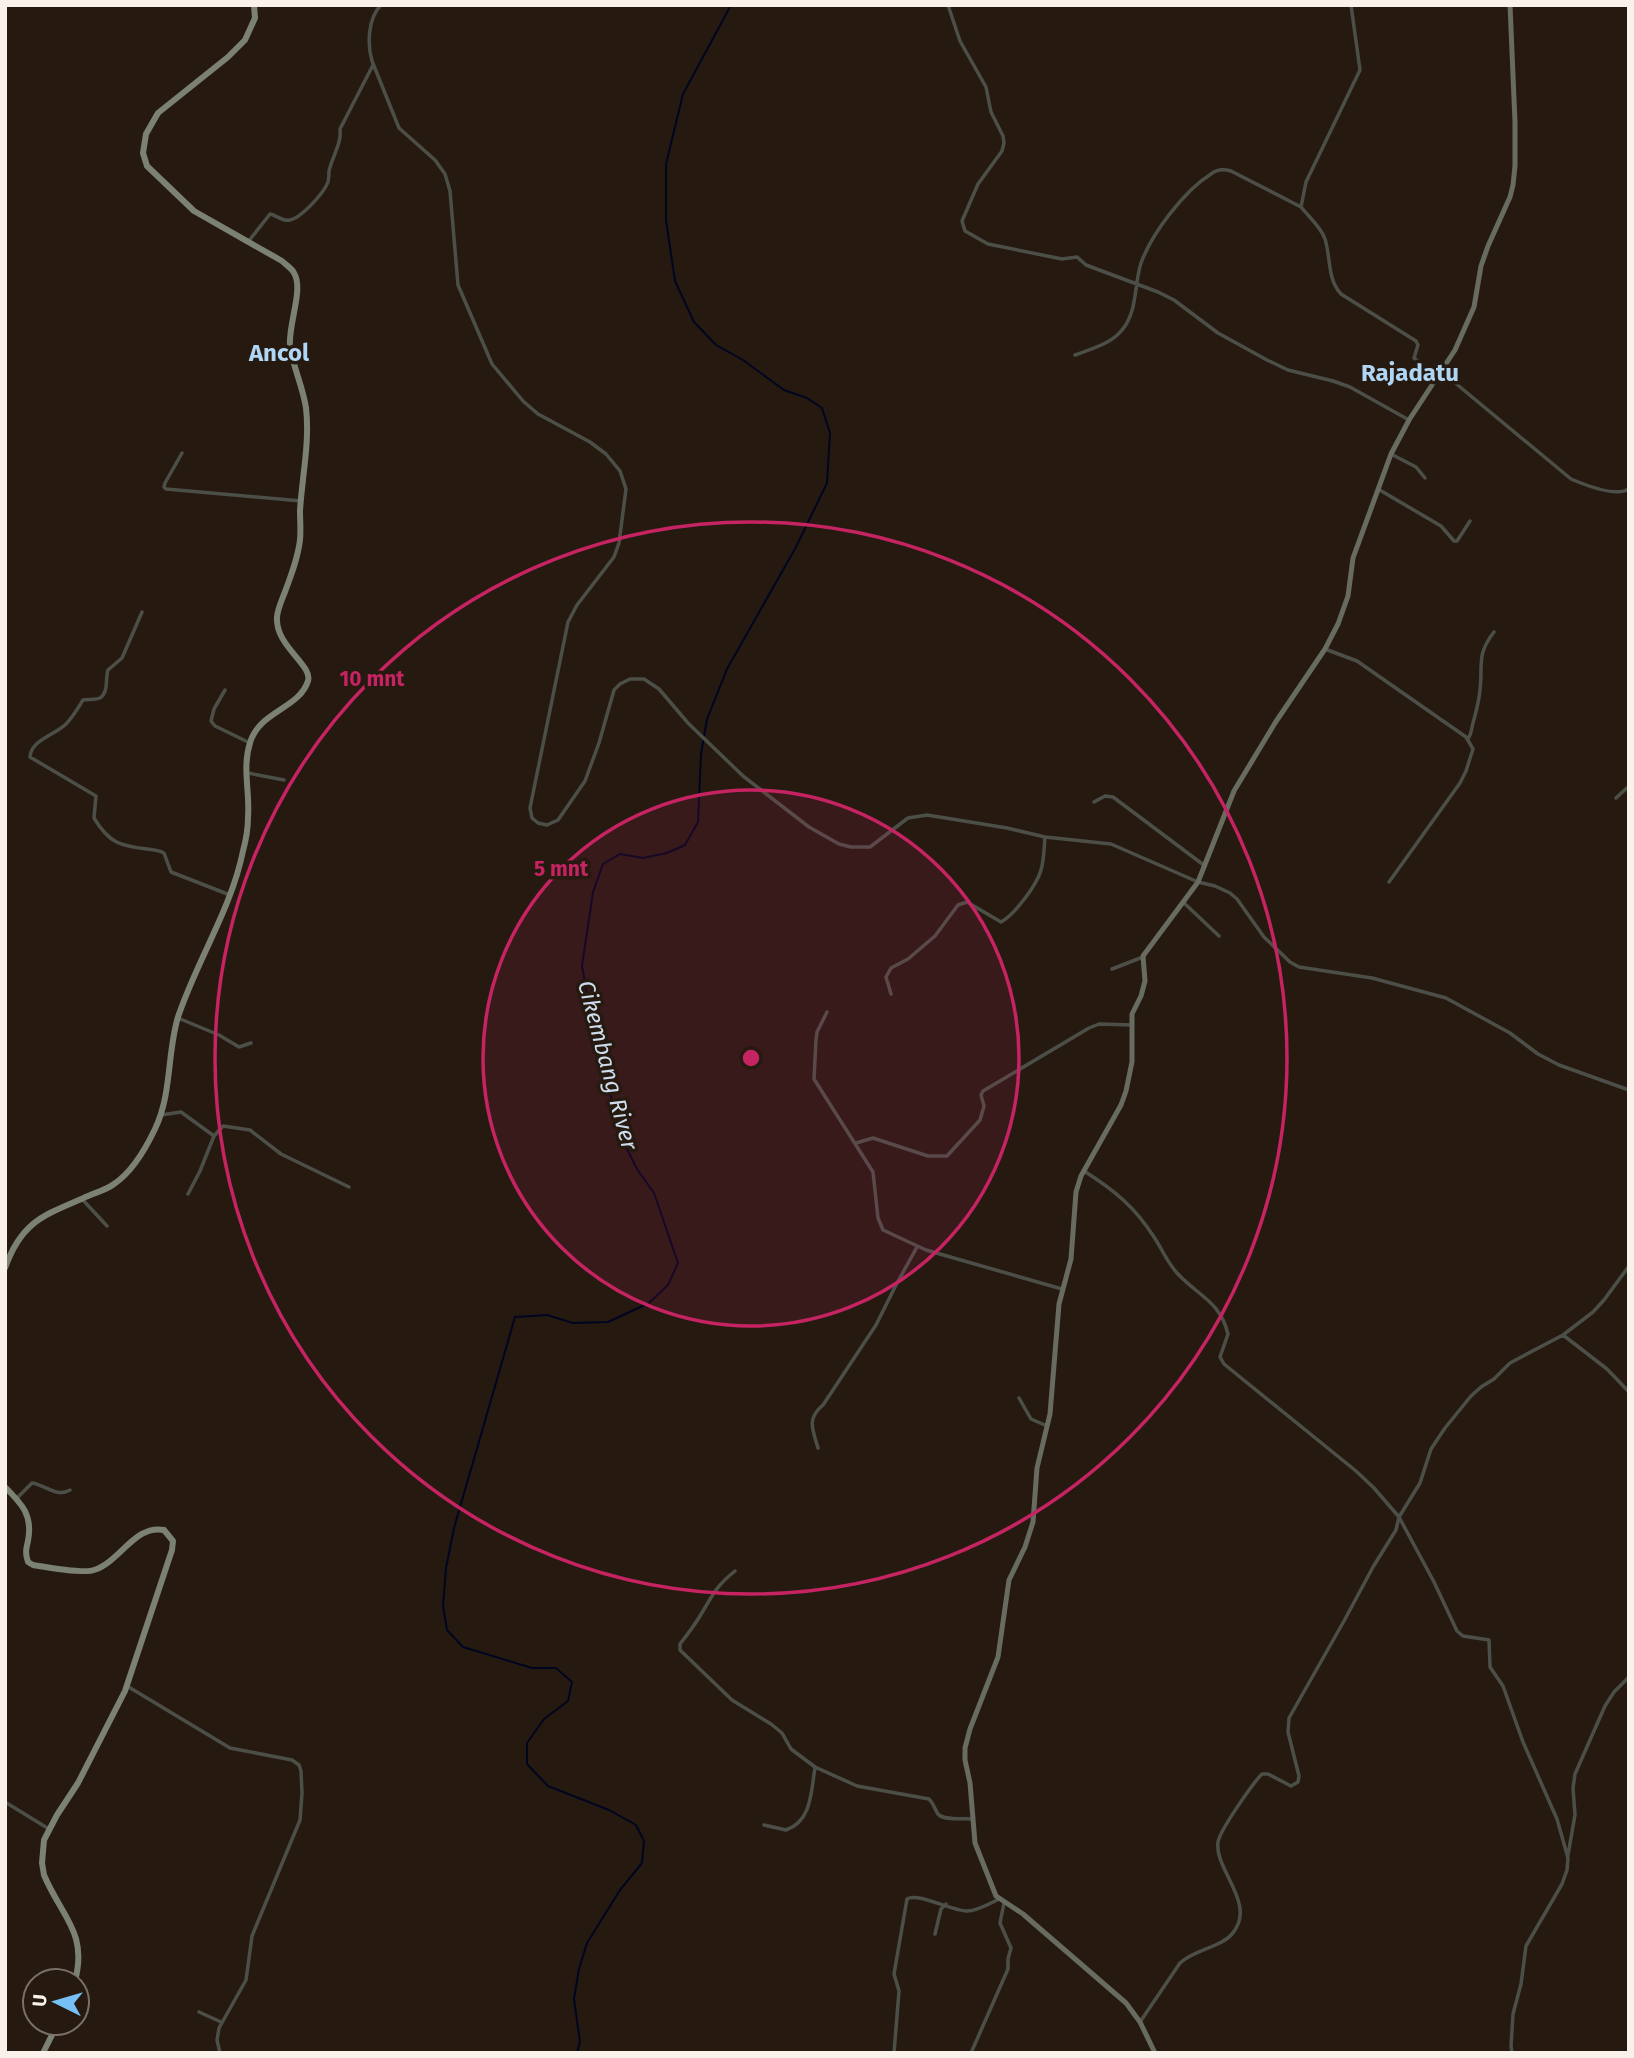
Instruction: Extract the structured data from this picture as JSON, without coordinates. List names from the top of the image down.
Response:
{
  "districts": ["Ancol", "Rajadatu"],
  "water": ["Cikembang River"],
  "north": "left",
  "rings": ["10 mnt", "5 mnt"]
}
